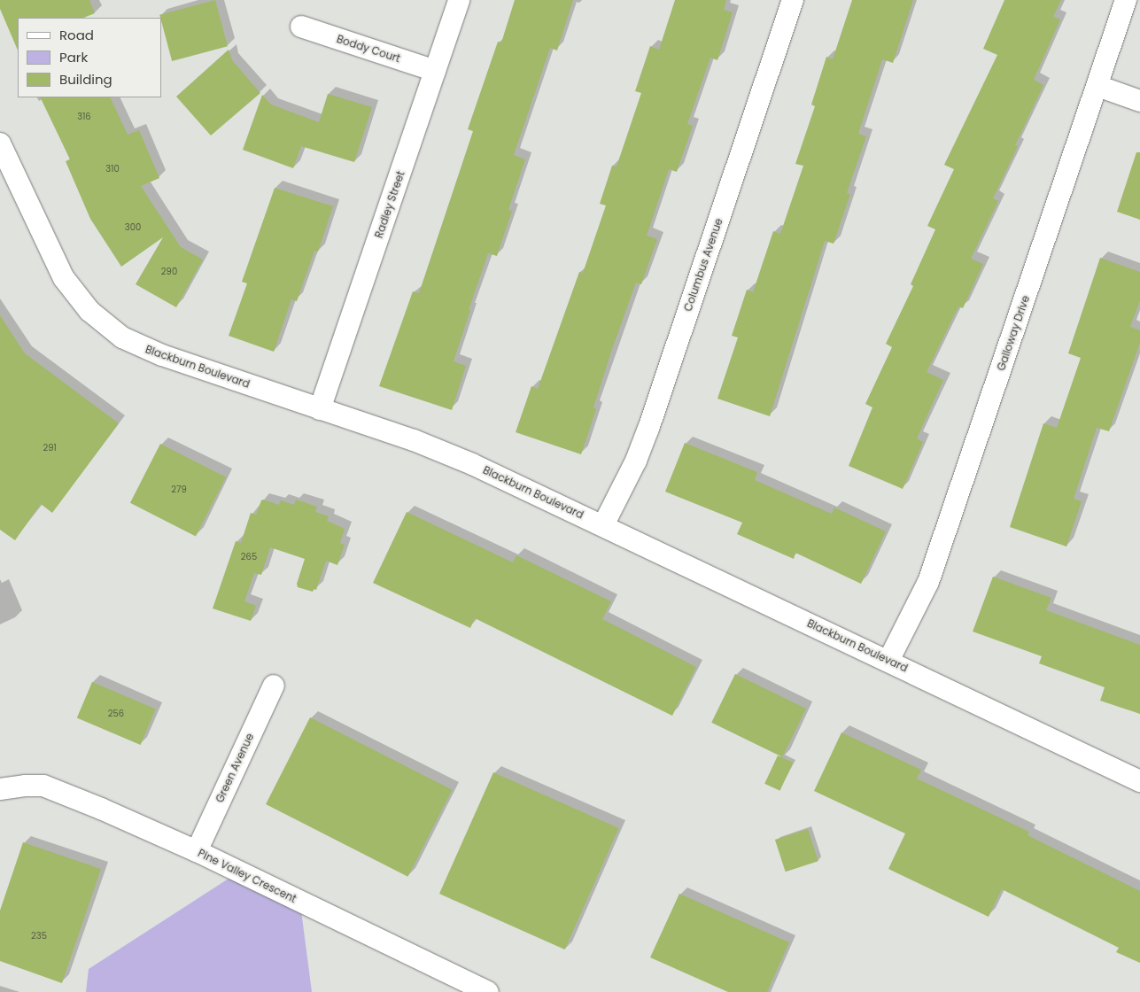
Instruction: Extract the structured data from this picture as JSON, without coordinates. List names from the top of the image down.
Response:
{
  "streets": {
    "street": [
      "Boddy Court",
      "Radley Street",
      "Columbus Avenue",
      "Galloway Drive",
      "Blackburn Boulevard",
      "Green Avenue",
      "Pine Valley Crescent"
    ]
  },
  "crossings": [
    ["Boddy Court", "Radley Street"],
    ["Radley Street", "Blackburn Boulevard"],
    ["Columbus Avenue", "Blackburn Boulevard"],
    ["Galloway Drive", "Blackburn Boulevard"],
    ["Green Avenue", "Pine Valley Crescent"]
  ],
  "house_numbers": [
    "316",
    "310",
    "300",
    "290",
    "291",
    "279",
    "265",
    "256",
    "235"
  ],
  "legend": ["Road", "Park", "Building"]
}
